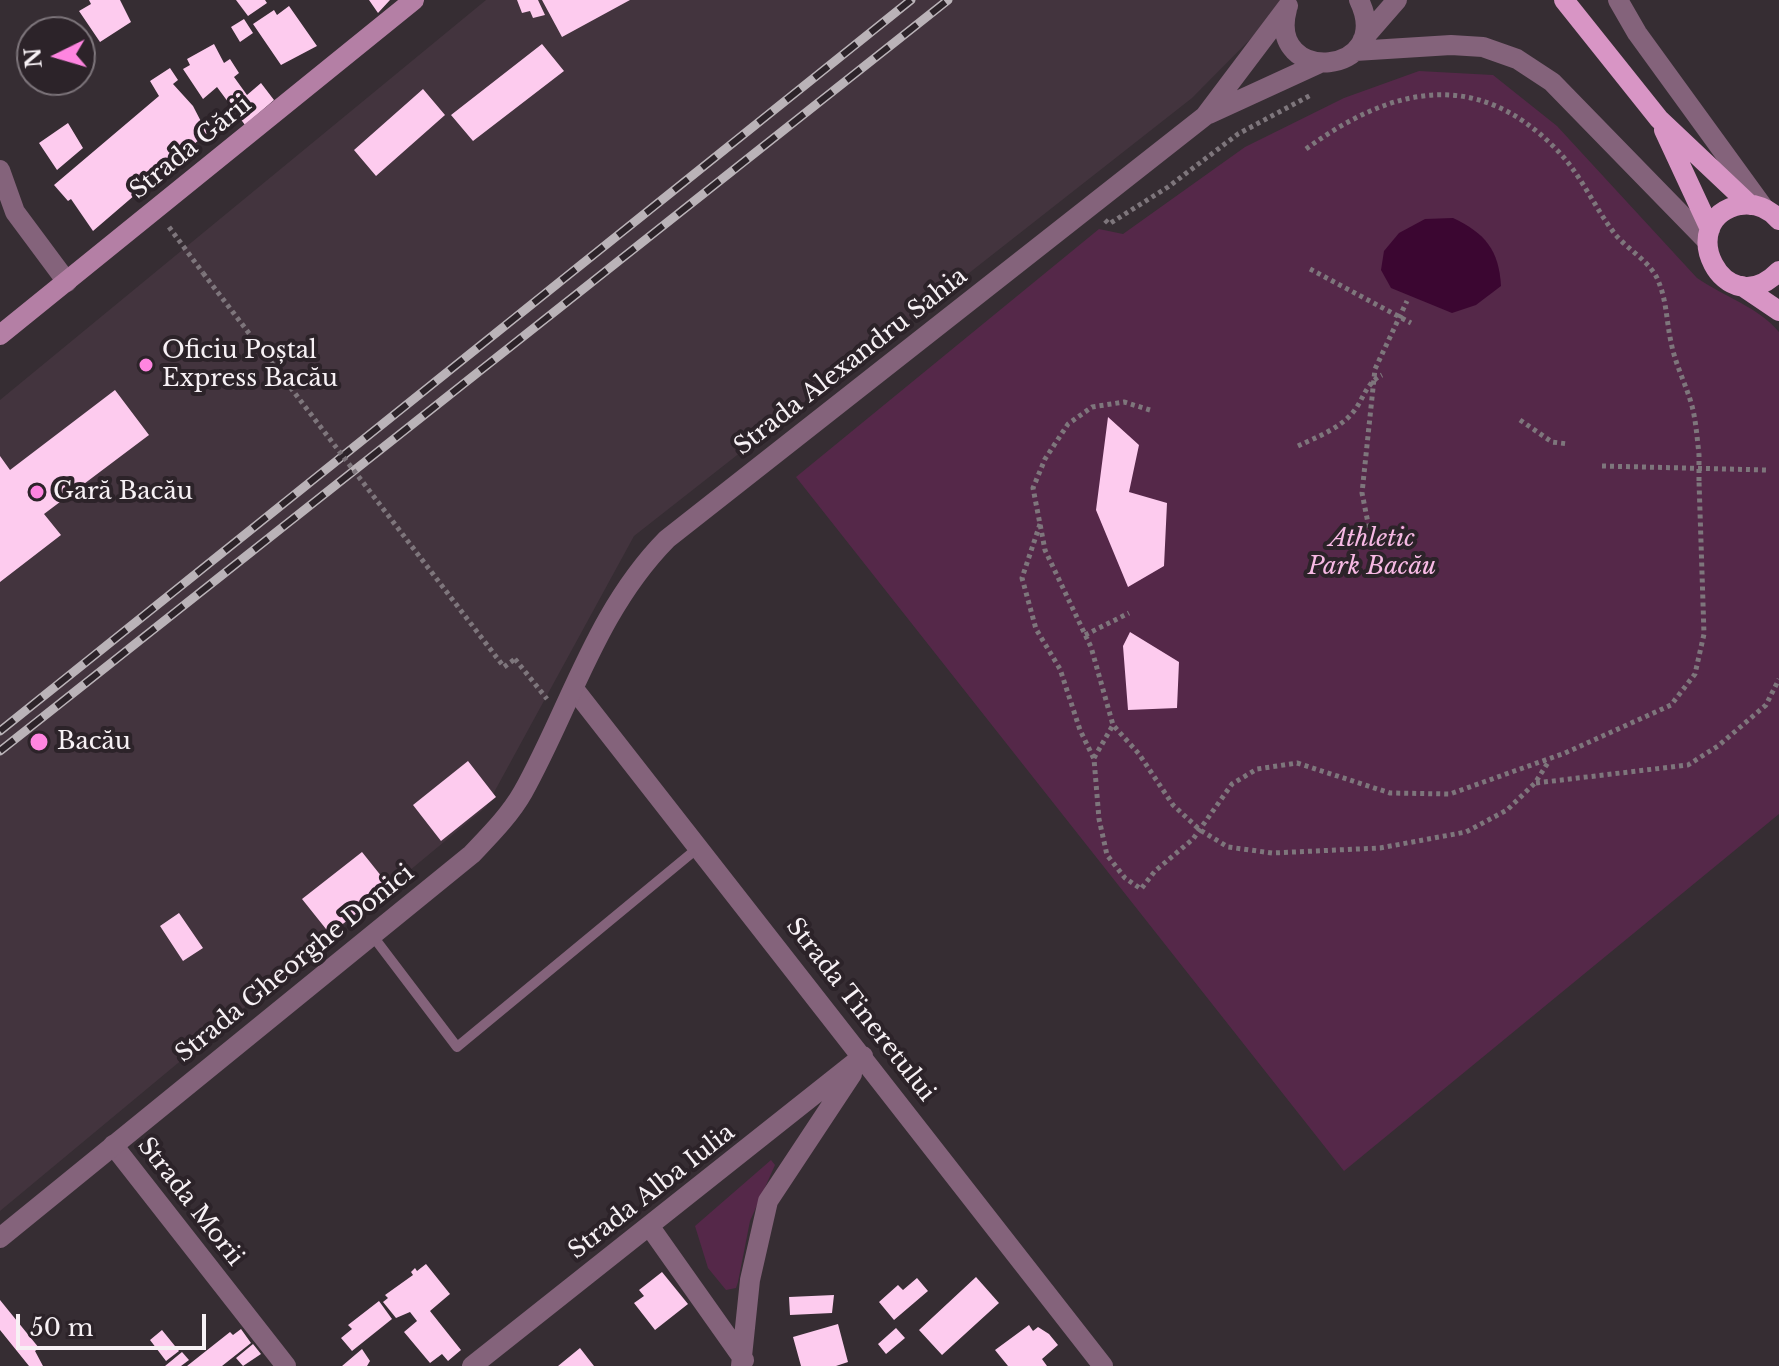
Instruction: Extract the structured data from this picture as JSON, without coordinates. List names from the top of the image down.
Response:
{
  "streets": {
    "main road": ["Strada Gării"],
    "street": [
      "Strada Alexandru Sahia",
      "Strada Gheorghe Donici",
      "Strada Tineretului",
      "Strada Alba Iulia",
      "Strada Morii"
    ]
  },
  "crossings": [
    ["Strada Alexandru Sahia", "Strada Gheorghe Donici"],
    ["Strada Alexandru Sahia", "Strada Tineretului"],
    ["Strada Gheorghe Donici", "Strada Tineretului"],
    ["Strada Gheorghe Donici", "Strada Morii"],
    ["Strada Tineretului", "Strada Alba Iulia"]
  ],
  "parks": ["Athletic Park Bacău"],
  "places": ["Oficiu Poștal Express Bacău", "Gară Bacău", "Bacău"],
  "scale_bar": "50 m",
  "north": "left"
}
